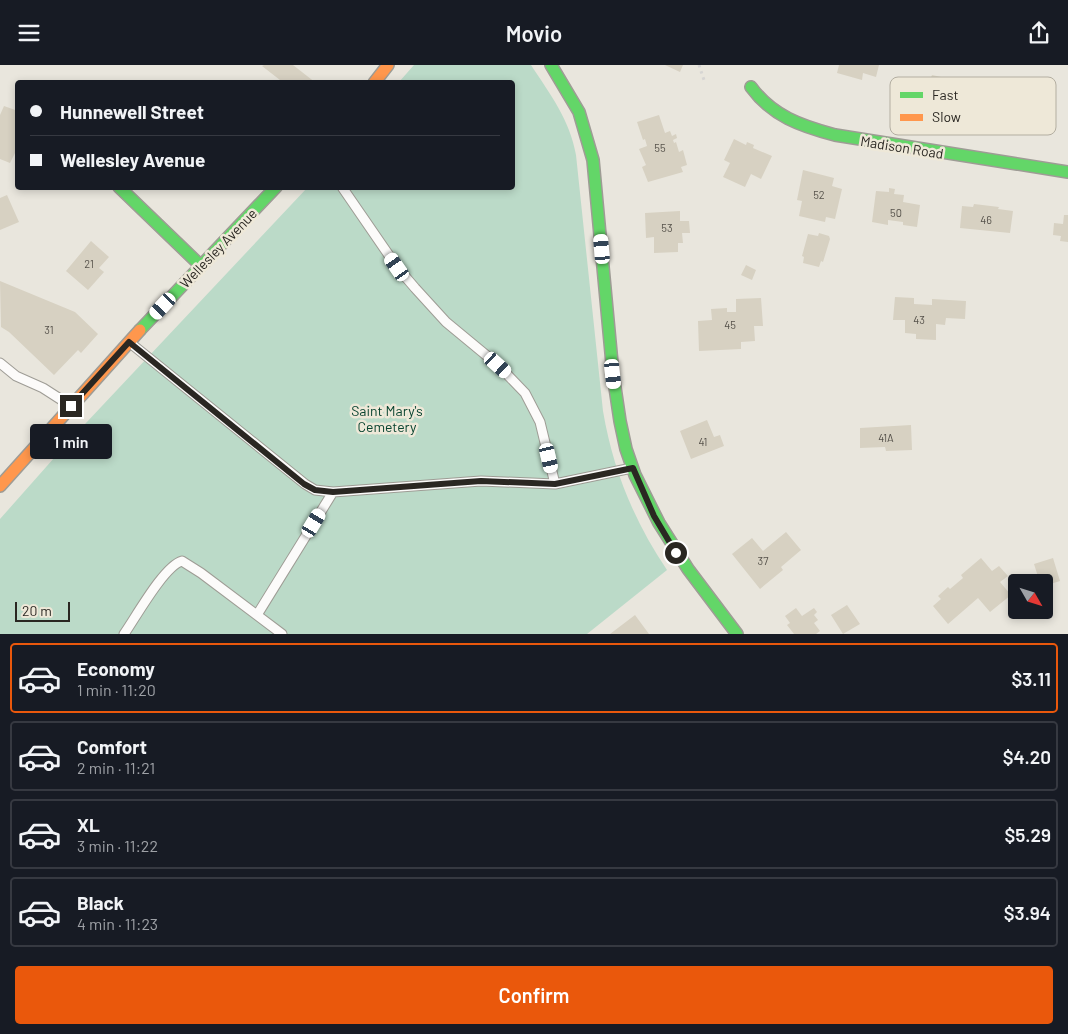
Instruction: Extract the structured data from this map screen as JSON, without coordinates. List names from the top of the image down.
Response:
{
  "streets": {
    "street": ["Madison Road", "Wellesley Avenue"]
  },
  "parks": ["Saint Mary's Cemetery"],
  "house_numbers": [
    "55",
    "52",
    "50",
    "46",
    "53",
    "21",
    "43",
    "45",
    "31",
    "41A",
    "41",
    "37"
  ],
  "legend": ["Fast", "Slow"],
  "scale_bar": "20 m",
  "north": "bottom right",
  "page": {
    "header": "Movio",
    "banner": ["Hunnewell Street", "Wellesley Avenue"],
    "bubble": "1 min",
    "scale": "20 m",
    "list": [
      {
        "name": "Economy",
        "note": "1 min · 11:20",
        "value": "$3.11"
      },
      {
        "name": "Comfort",
        "note": "2 min · 11:21",
        "value": "$4.20"
      },
      {
        "name": "XL",
        "note": "3 min · 11:22",
        "value": "$5.29"
      },
      {
        "name": "Black",
        "note": "4 min · 11:23",
        "value": "$3.94"
      }
    ],
    "buttons": "Confirm"
  }
}
